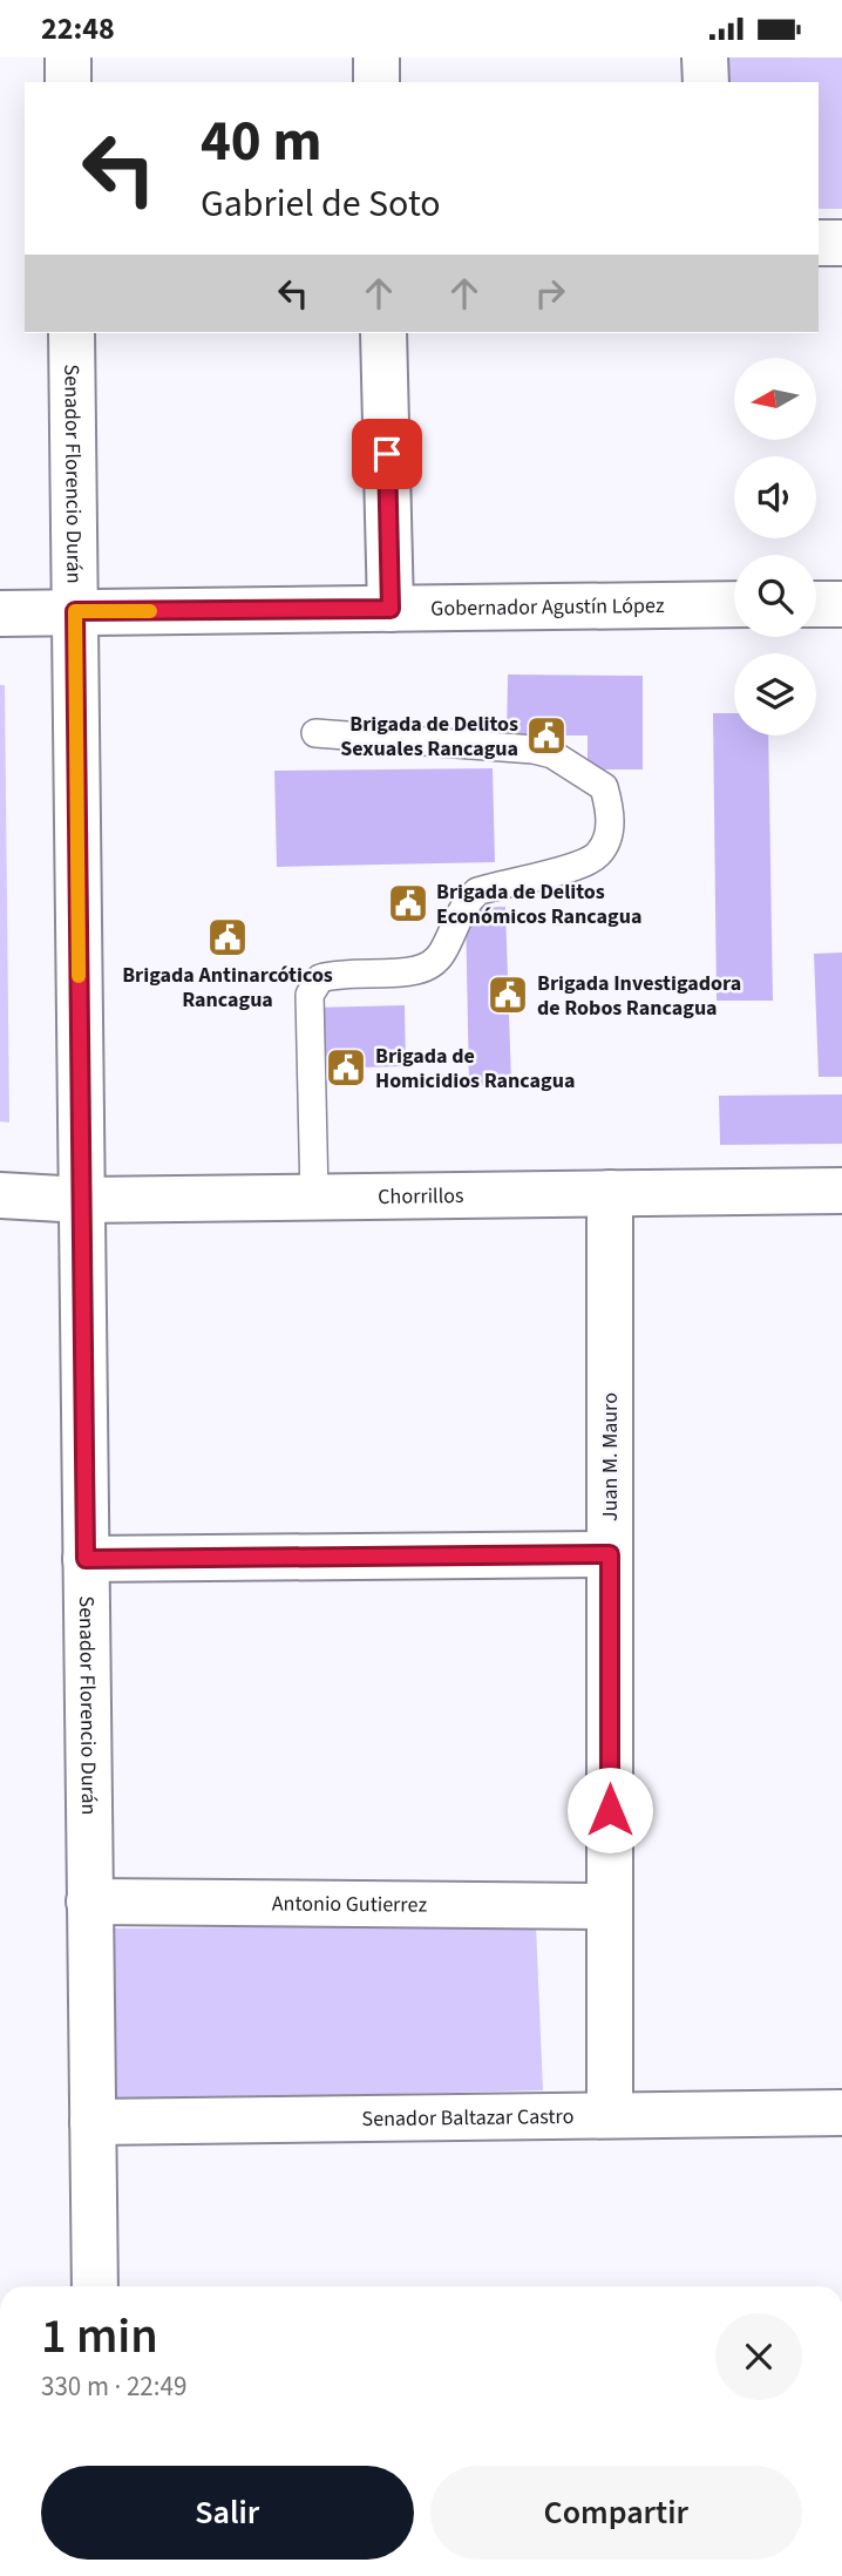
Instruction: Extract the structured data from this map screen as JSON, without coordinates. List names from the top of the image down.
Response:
{
  "streets": {
    "street": [
      "Senador Florencio Durán",
      "Gobernador Agustín López",
      "Chorrillos",
      "Juan M. Mauro",
      "Antonio Gutierrez",
      "Senador Baltazar Castro"
    ]
  },
  "crossings": [
    ["Senador Florencio Durán", "Gobernador Agustín López"],
    ["Senador Florencio Durán", "Chorrillos"],
    ["Senador Florencio Durán", "Antonio Gutierrez"],
    ["Senador Florencio Durán", "Senador Baltazar Castro"],
    ["Chorrillos", "Juan M. Mauro"],
    ["Juan M. Mauro", "Antonio Gutierrez"],
    ["Juan M. Mauro", "Senador Baltazar Castro"]
  ],
  "places": {
    "public building": [
      "Brigada de Delitos Sexuales Rancagua",
      "Brigada de Delitos Económicos Rancagua",
      "Brigada Antinarcóticos Rancagua",
      "Brigada Investigadora de Robos Rancagua",
      "Brigada de Homicidios Rancagua"
    ]
  },
  "north": "left",
  "page": {
    "status": "22:48",
    "turn": ["40 m", "Gabriel de Soto"],
    "heading": ["1 min", "330 m · 22:49"],
    "buttons": ["Salir", "Compartir"]
  }
}
